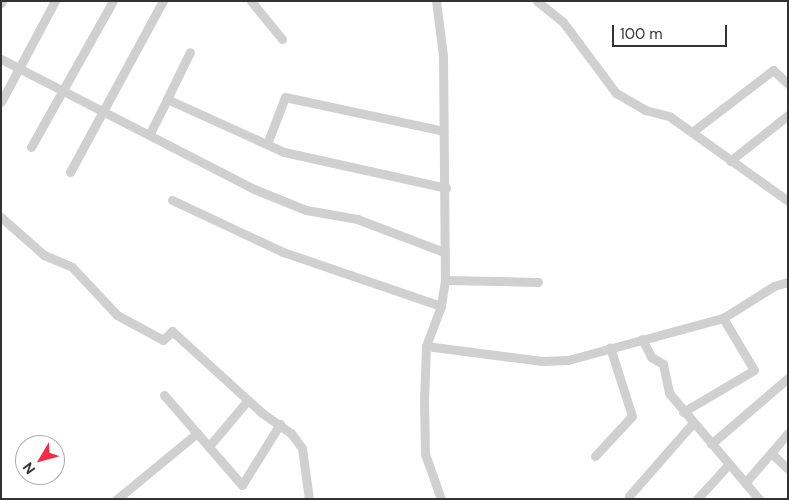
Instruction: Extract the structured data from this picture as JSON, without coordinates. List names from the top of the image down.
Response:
{
  "scale_bar": "100 m",
  "north": "bottom left"
}
